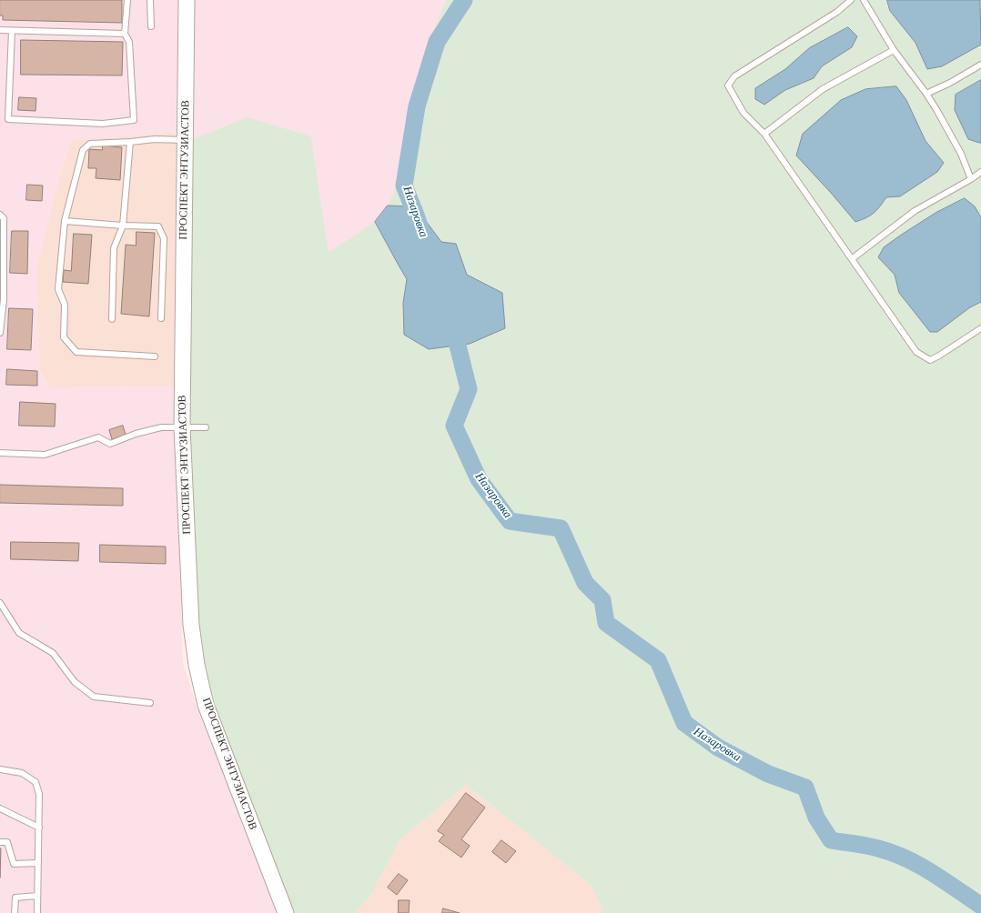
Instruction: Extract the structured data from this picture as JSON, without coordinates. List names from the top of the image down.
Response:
{
  "streets": {
    "street": ["ПРОСПЕКТ ЭНТУЗИАСТОВ"]
  },
  "water": ["Назаровка"]
}
